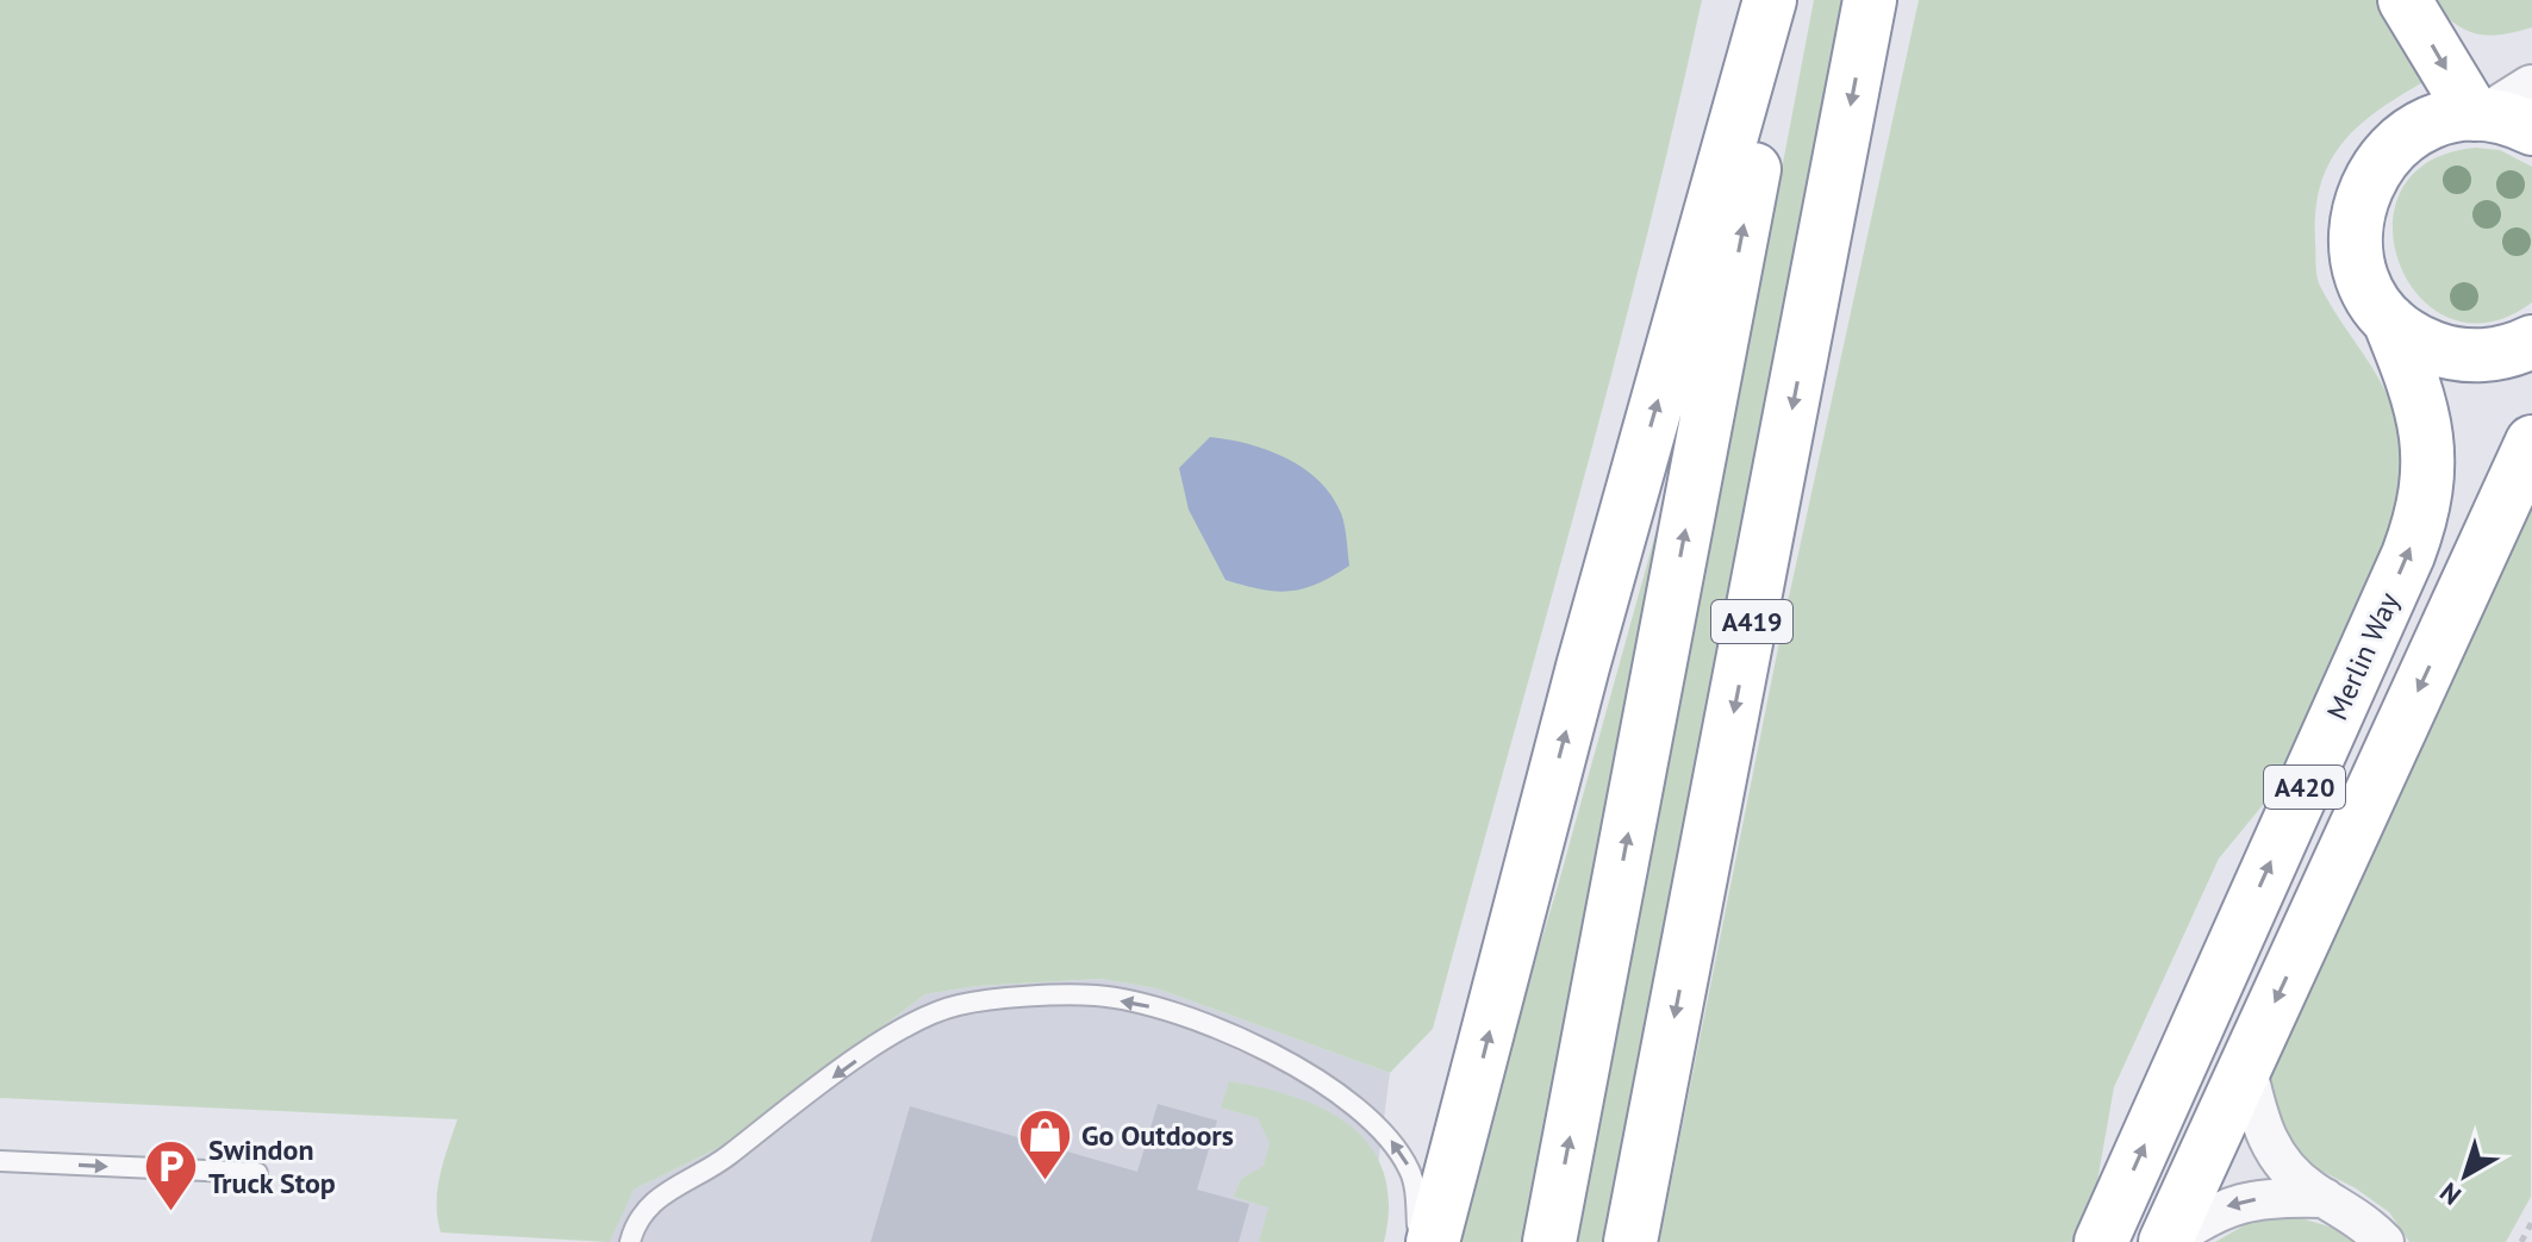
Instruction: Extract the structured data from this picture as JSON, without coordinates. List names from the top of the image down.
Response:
{
  "streets": {
    "highway": ["A419", "Merlin Way", "A420"]
  },
  "crossings": [
    ["Merlin Way", "A420"]
  ],
  "places": {
    "shop": ["Go Outdoors"],
    "parking": ["Swindon Truck Stop"]
  },
  "north": "bottom left"
}
